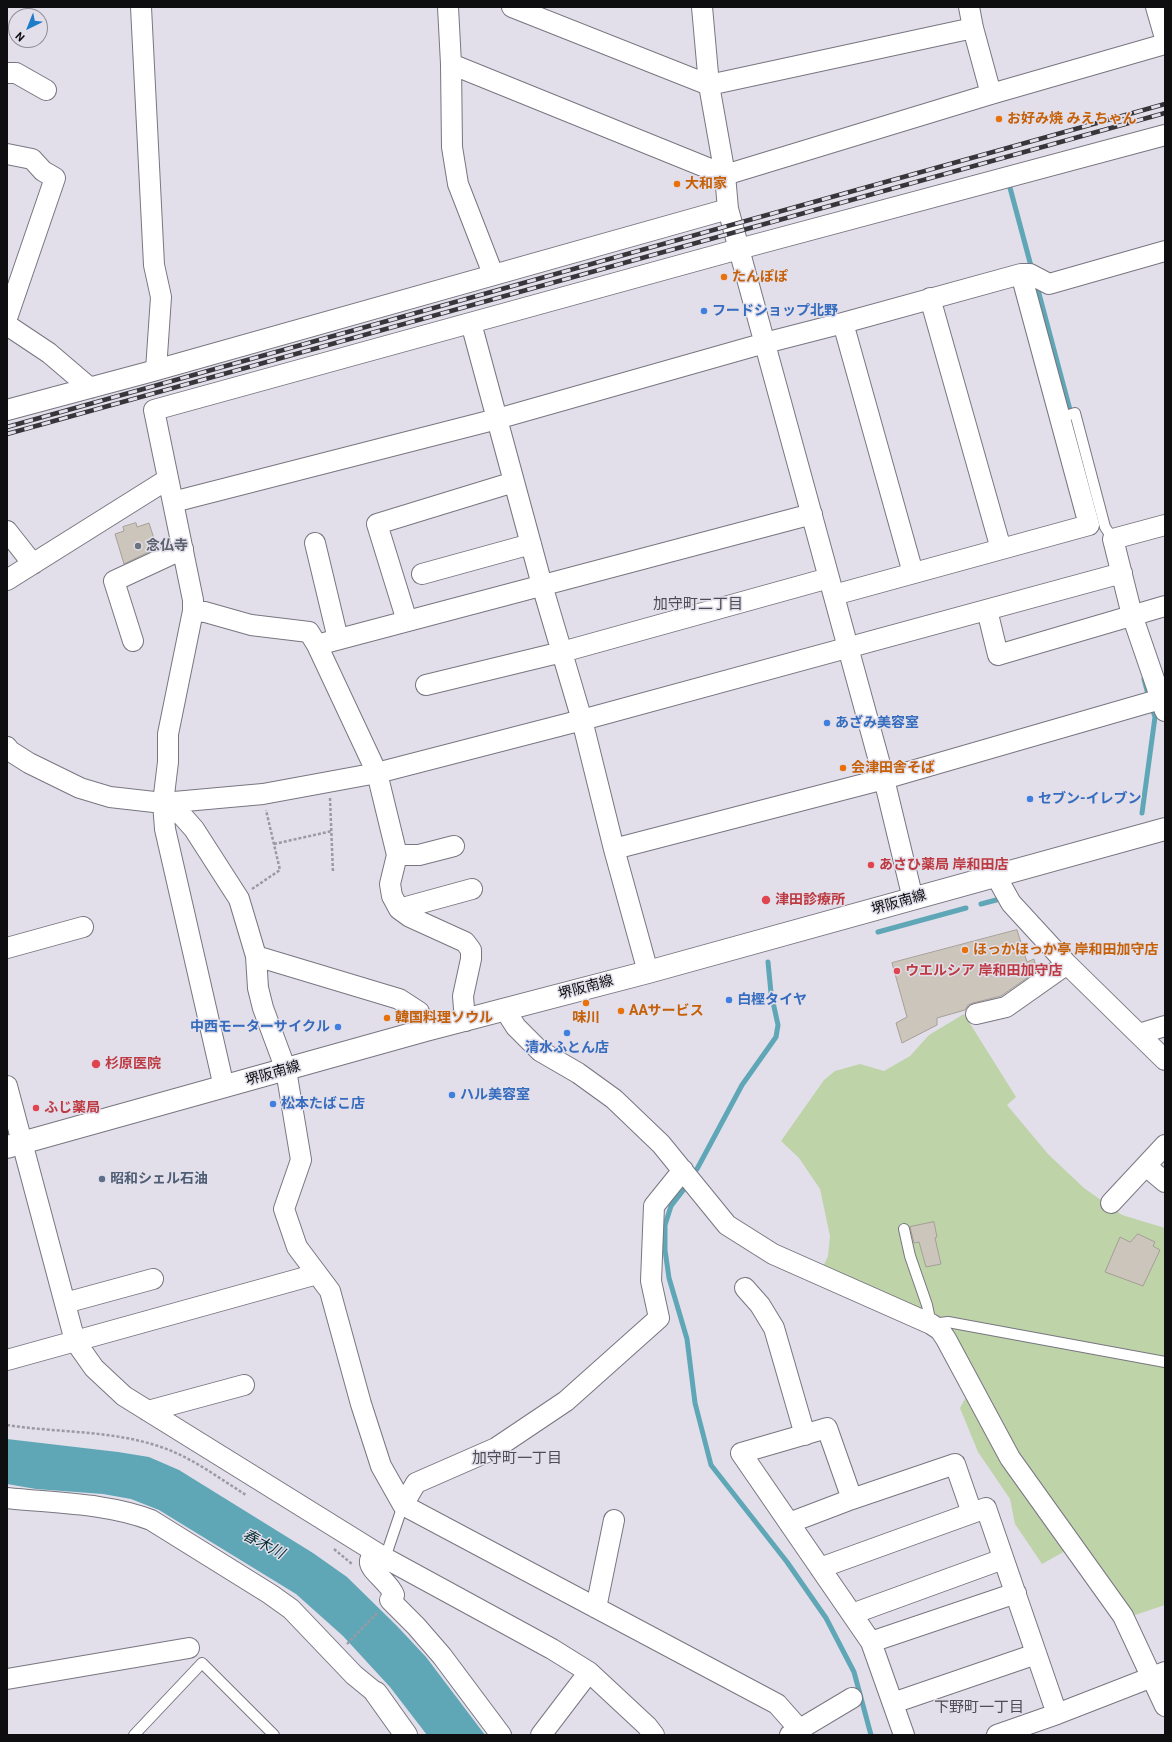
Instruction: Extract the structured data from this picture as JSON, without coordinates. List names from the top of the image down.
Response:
{
  "streets": {
    "main road": ["堺阪南線"]
  },
  "districts": ["加守町二丁目", "加守町一丁目", "下野町一丁目"],
  "water": ["春木川"],
  "places": [
    "お好み焼 みえちゃん",
    "大和家",
    "たんぽぽ",
    "フードショップ北野",
    "念仏寺",
    "あざみ美容室",
    "会津田舎そば",
    "セブン-イレブン",
    "あさひ薬局 岸和田店",
    "津田診療所",
    "ほっかほっか亭 岸和田加守店",
    "ウエルシア 岸和田加守店",
    "白樫タイヤ",
    "味川",
    "AAサービス",
    "韓国料理ソウル",
    "中西モーターサイクル",
    "清水ふとん店",
    "杉原医院",
    "ハル美容室",
    "松本たばこ店",
    "ふじ薬局",
    "昭和シェル石油"
  ],
  "north": "bottom left"
}
